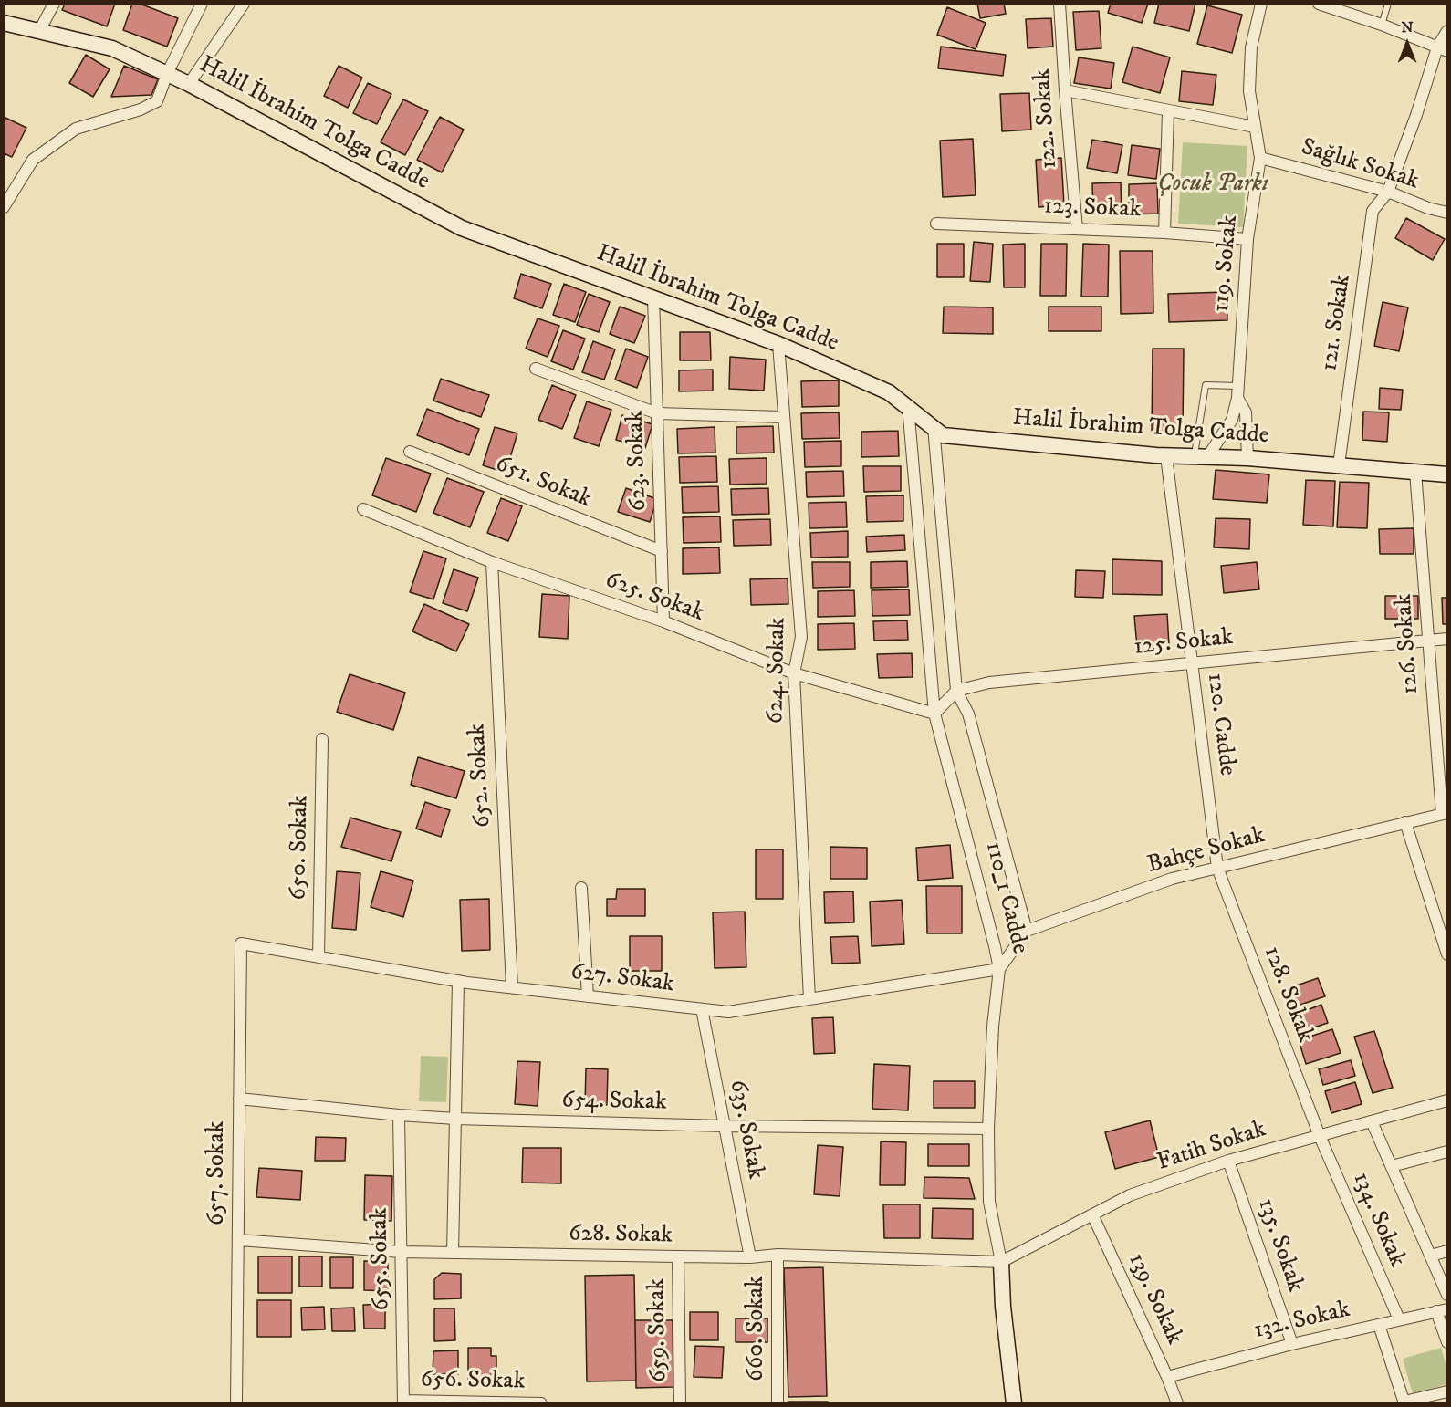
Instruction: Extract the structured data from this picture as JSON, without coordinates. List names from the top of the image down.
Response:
{
  "streets": {
    "street": [
      "122. Sokak",
      "Halil İbrahim Tolga Cadde",
      "Sağlık Sokak",
      "123. Sokak",
      "119. Sokak",
      "121. Sokak",
      "623. Sokak",
      "651. Sokak",
      "625. Sokak",
      "125. Sokak",
      "126. Sokak",
      "624. Sokak",
      "120. Cadde",
      "652. Sokak",
      "650. Sokak",
      "Bahçe Sokak",
      "110_1 Cadde",
      "627. Sokak",
      "128. Sokak",
      "654. Sokak",
      "635. Sokak",
      "Fatih Sokak",
      "657. Sokak",
      "134. Sokak",
      "628. Sokak",
      "135. Sokak",
      "655. Sokak",
      "139. Sokak",
      "132. Sokak",
      "660. Sokak",
      "659. Sokak",
      "656. Sokak"
    ]
  },
  "crossings": [
    ["122. Sokak", "123. Sokak"],
    ["Halil İbrahim Tolga Cadde", "121. Sokak"],
    ["Halil İbrahim Tolga Cadde", "623. Sokak"],
    ["Halil İbrahim Tolga Cadde", "126. Sokak"],
    ["Halil İbrahim Tolga Cadde", "624. Sokak"],
    ["Halil İbrahim Tolga Cadde", "120. Cadde"],
    ["Halil İbrahim Tolga Cadde", "110_1 Cadde"],
    ["Sağlık Sokak", "119. Sokak"],
    ["Sağlık Sokak", "121. Sokak"],
    ["123. Sokak", "119. Sokak"],
    ["623. Sokak", "651. Sokak"],
    ["623. Sokak", "625. Sokak"],
    ["625. Sokak", "624. Sokak"],
    ["625. Sokak", "652. Sokak"],
    ["625. Sokak", "110_1 Cadde"],
    ["125. Sokak", "126. Sokak"],
    ["125. Sokak", "120. Cadde"],
    ["125. Sokak", "110_1 Cadde"],
    ["126. Sokak", "Bahçe Sokak"],
    ["624. Sokak", "627. Sokak"],
    ["120. Cadde", "Bahçe Sokak"],
    ["120. Cadde", "128. Sokak"],
    ["652. Sokak", "627. Sokak"],
    ["650. Sokak", "627. Sokak"],
    ["Bahçe Sokak", "110_1 Cadde"],
    ["Bahçe Sokak", "128. Sokak"],
    ["110_1 Cadde", "627. Sokak"],
    ["110_1 Cadde", "654. Sokak"],
    ["110_1 Cadde", "Fatih Sokak"],
    ["110_1 Cadde", "628. Sokak"],
    ["627. Sokak", "635. Sokak"],
    ["627. Sokak", "657. Sokak"],
    ["128. Sokak", "Fatih Sokak"],
    ["128. Sokak", "134. Sokak"],
    ["654. Sokak", "635. Sokak"],
    ["654. Sokak", "657. Sokak"],
    ["654. Sokak", "655. Sokak"],
    ["635. Sokak", "628. Sokak"],
    ["Fatih Sokak", "134. Sokak"],
    ["Fatih Sokak", "628. Sokak"],
    ["Fatih Sokak", "135. Sokak"],
    ["Fatih Sokak", "139. Sokak"],
    ["657. Sokak", "628. Sokak"],
    ["134. Sokak", "132. Sokak"],
    ["628. Sokak", "655. Sokak"],
    ["628. Sokak", "660. Sokak"],
    ["628. Sokak", "659. Sokak"],
    ["135. Sokak", "132. Sokak"],
    ["655. Sokak", "656. Sokak"],
    ["139. Sokak", "132. Sokak"]
  ],
  "parks": ["Çocuk Parkı"],
  "north": "top"
}
